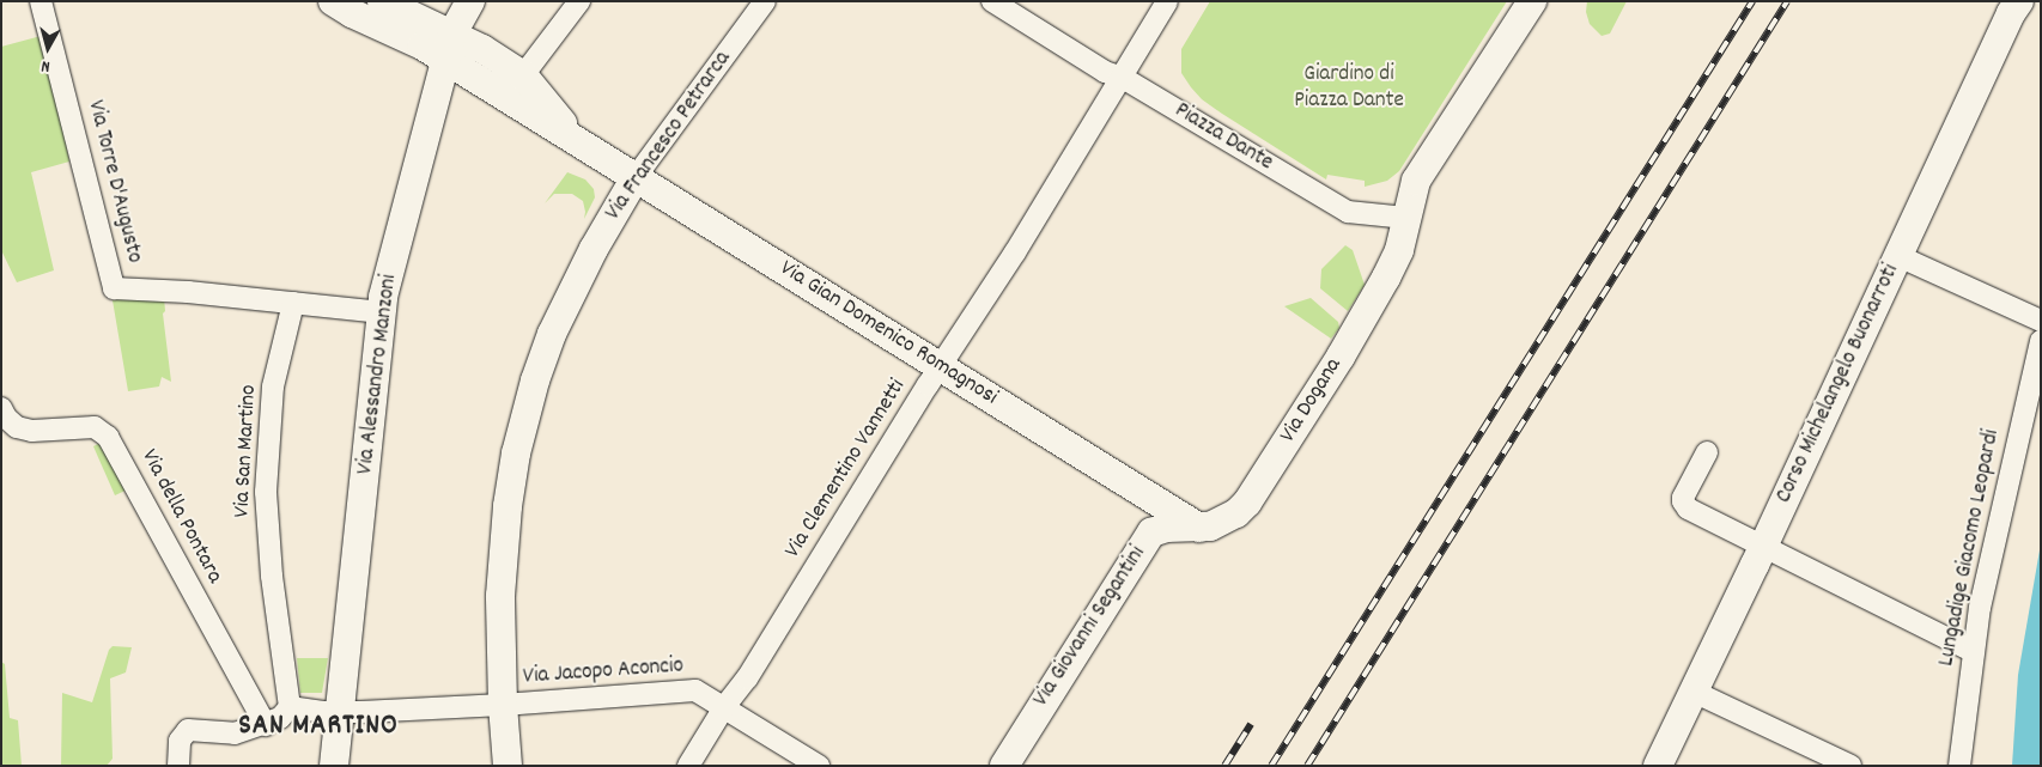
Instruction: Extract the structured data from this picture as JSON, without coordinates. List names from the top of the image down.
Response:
{
  "streets": {
    "main road": [
      "Via Francesco Petrarca",
      "Via Gian Domenico Romagnosi",
      "Via Alessandro Manzoni",
      "Corso Michelangelo Buonarroti",
      "Via Dogana",
      "Via Giovanni Segantini"
    ],
    "street": [
      "Piazza Dante",
      "Via Torre D'Augusto",
      "Via San Martino",
      "Via Clementino Vannetti",
      "Via della Pontara",
      "Lungadige Giacomo Leopardi",
      "Via Jacopo Aconcio"
    ]
  },
  "crossings": [
    ["Via Francesco Petrarca", "Via Gian Domenico Romagnosi"],
    ["Via Francesco Petrarca", "Via Jacopo Aconcio"],
    ["Piazza Dante", "Via Dogana"],
    ["Piazza Dante", "Via Clementino Vannetti"],
    ["Via Torre D'Augusto", "Via Alessandro Manzoni"],
    ["Via Torre D'Augusto", "Via San Martino"],
    ["Via Gian Domenico Romagnosi", "Via Alessandro Manzoni"],
    ["Via Gian Domenico Romagnosi", "Via Dogana"],
    ["Via Gian Domenico Romagnosi", "Via Clementino Vannetti"],
    ["Via Gian Domenico Romagnosi", "Via Giovanni Segantini"],
    ["Via Alessandro Manzoni", "Via Jacopo Aconcio"],
    ["Via Dogana", "Via Giovanni Segantini"],
    ["Via San Martino", "Via Jacopo Aconcio"],
    ["Via Clementino Vannetti", "Via Jacopo Aconcio"]
  ],
  "districts": ["SAN MARTINO"],
  "parks": ["Giardino di Piazza Dante"],
  "north": "bottom"
}
